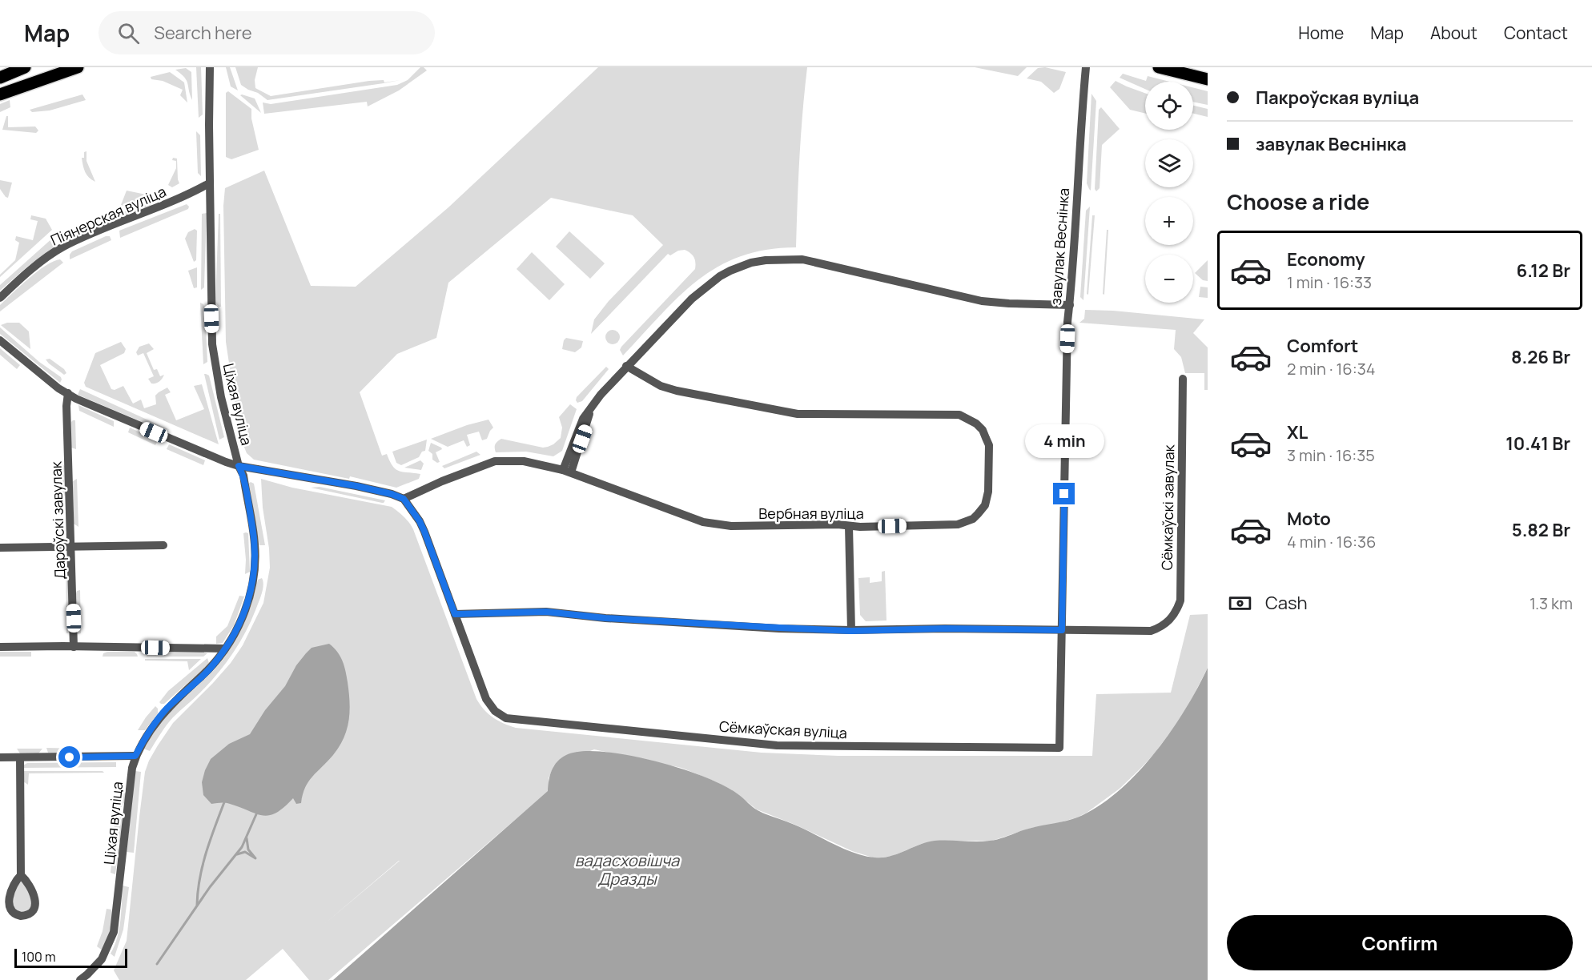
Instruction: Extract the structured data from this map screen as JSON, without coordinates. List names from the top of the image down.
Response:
{
  "streets": {
    "street": [
      "Піянерская вуліца",
      "завулак Веснінка",
      "Ціхая вуліца",
      "Сёмкаўскі завулак",
      "Вербная вуліца",
      "Дароўскі завулак",
      "Сёмкаўская вуліца"
    ]
  },
  "crossings": [
    ["Піянерская вуліца", "Ціхая вуліца"],
    ["завулак Веснінка", "Сёмкаўскі завулак"],
    ["завулак Веснінка", "Сёмкаўская вуліца"],
    ["Сёмкаўскі завулак", "Сёмкаўская вуліца"]
  ],
  "water": ["вадасховішча Дразды"],
  "scale_bar": "100 m",
  "page": {
    "header": "Map",
    "search": "Search here",
    "nav": [
      "Home",
      "Map",
      "About",
      "Contact"
    ],
    "banner": ["Пакроўская вуліца", "завулак Веснінка"],
    "map_buttons": ["+", "−"],
    "heading": "Choose a ride",
    "list": [
      {
        "name": "Economy",
        "note": "1 min · 16:33",
        "value": "6.12 Br"
      },
      {
        "name": "Comfort",
        "note": "2 min · 16:34",
        "value": "8.26 Br"
      },
      {
        "name": "XL",
        "note": "3 min · 16:35",
        "value": "10.41 Br"
      },
      {
        "name": "Moto",
        "note": "4 min · 16:36",
        "value": "5.82 Br"
      }
    ],
    "bubble": "4 min",
    "pay": ["Cash", "1.3 km"],
    "buttons": "Confirm",
    "scale": "100 m"
  }
}
